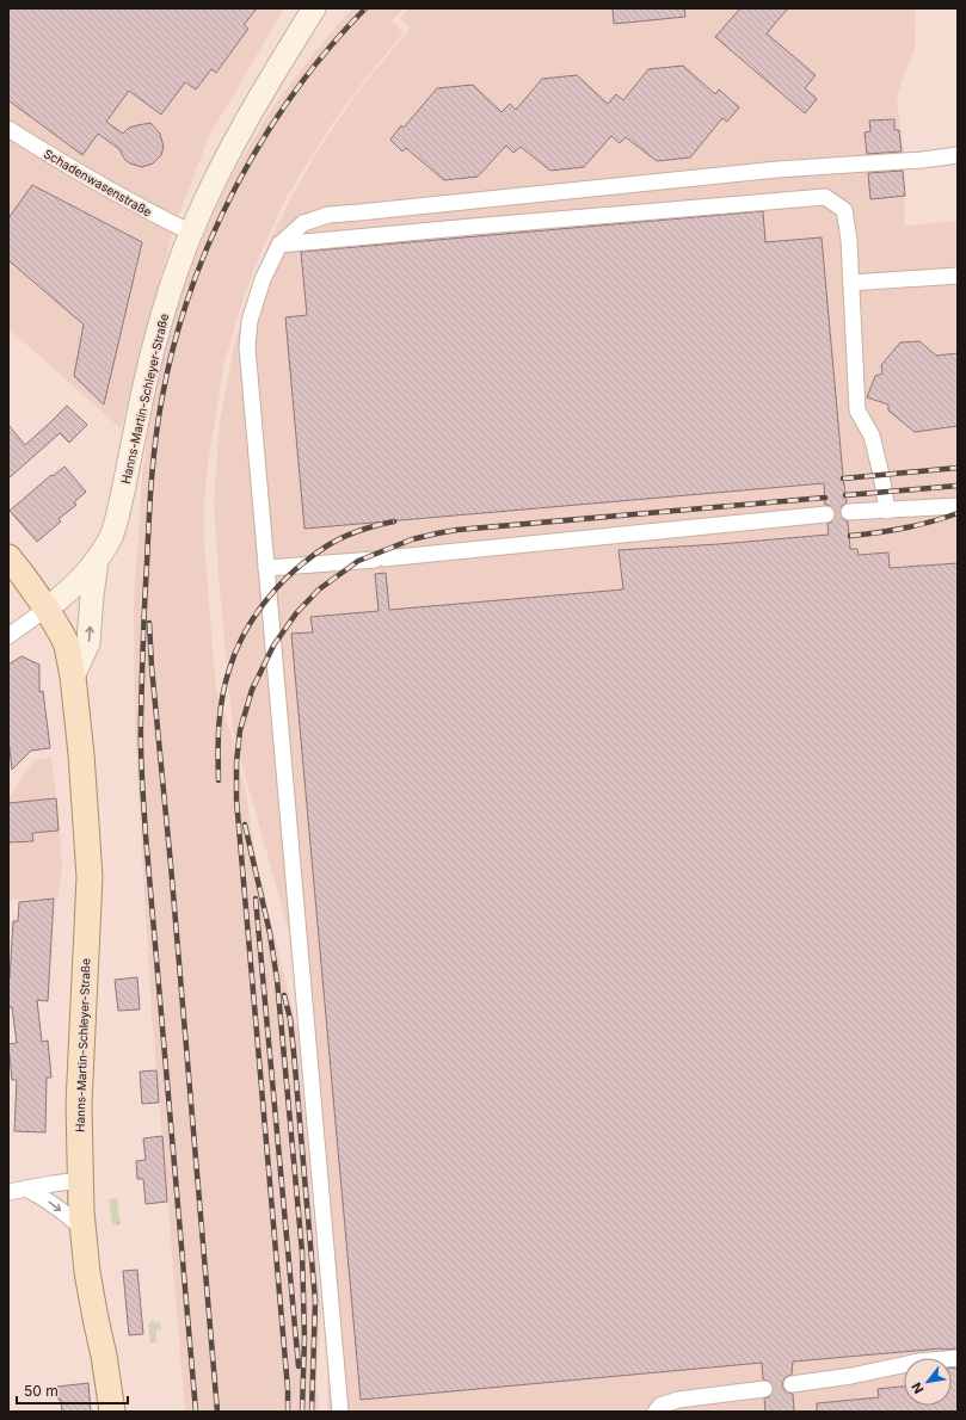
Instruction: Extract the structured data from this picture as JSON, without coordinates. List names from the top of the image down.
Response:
{
  "streets": {
    "main road": ["Hanns-Martin-Schleyer-Straße"],
    "street": ["Schadenwasenstraße"]
  },
  "crossings": [
    ["Schadenwasenstraße", "Hanns-Martin-Schleyer-Straße"]
  ],
  "scale_bar": "50 m",
  "north": "bottom left"
}
